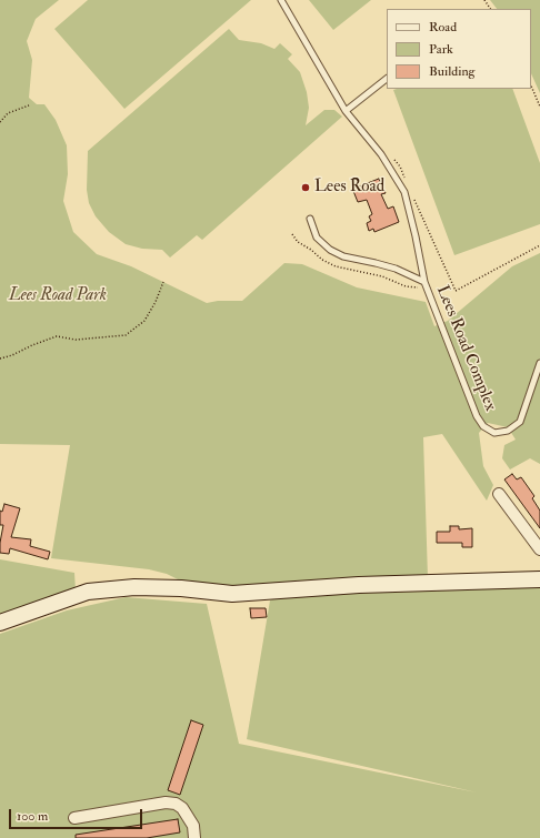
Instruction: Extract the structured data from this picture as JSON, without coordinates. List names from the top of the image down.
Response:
{
  "streets": {
    "lane": ["Lees Road Complex"]
  },
  "parks": ["Lees Road Park"],
  "places": ["Lees Road"],
  "legend": ["Road", "Park", "Building"],
  "scale_bar": "100 m"
}
